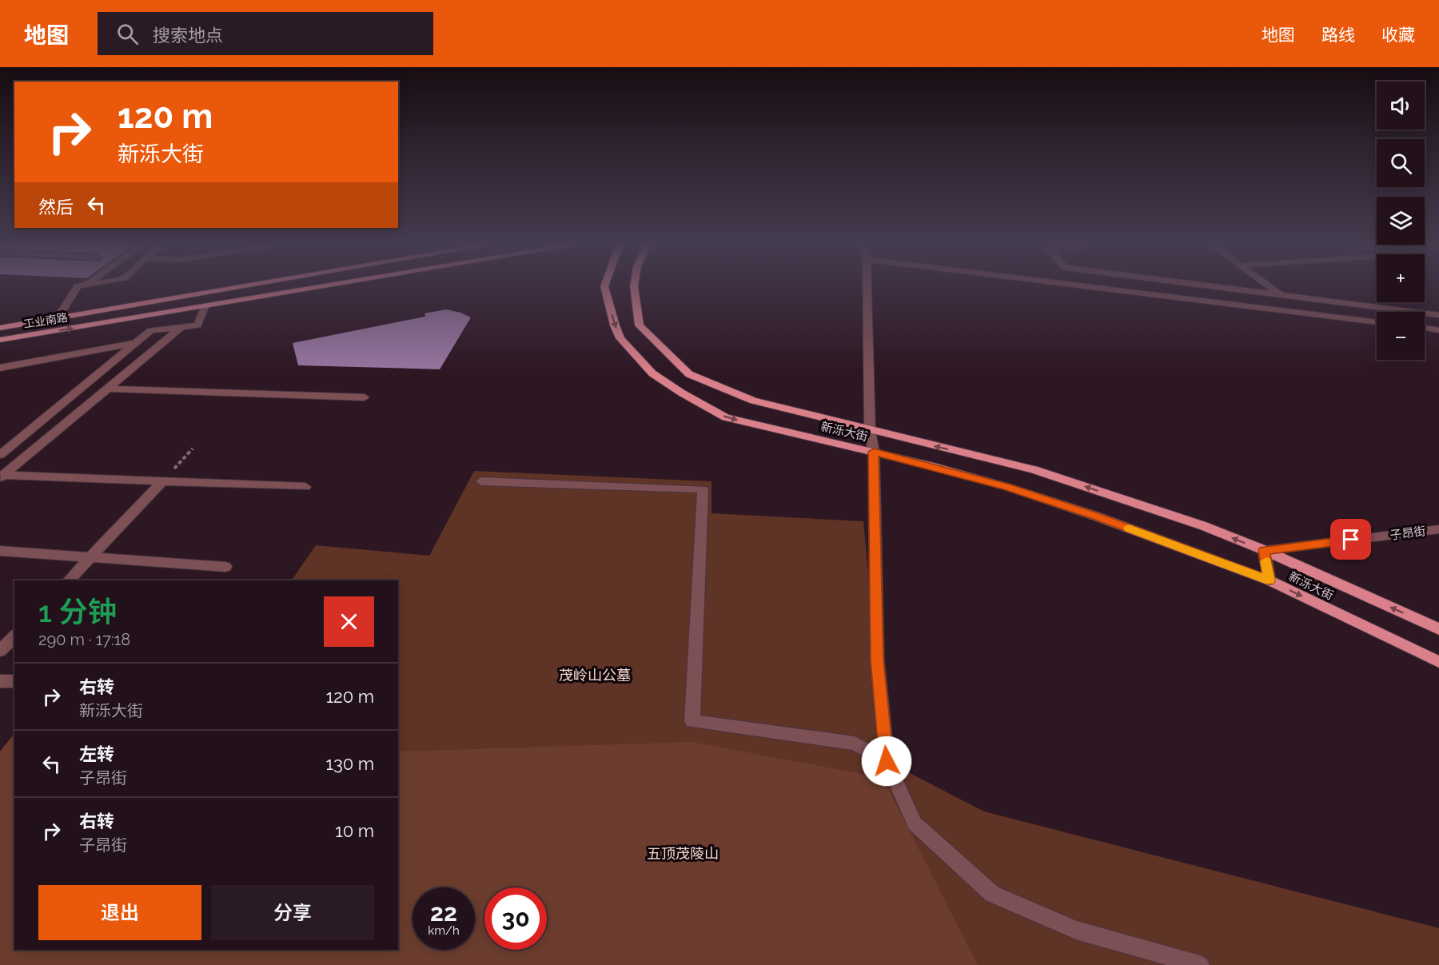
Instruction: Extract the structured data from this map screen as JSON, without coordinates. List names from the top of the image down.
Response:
{
  "streets": {
    "main road": ["工业南路", "新泺大街"],
    "street": ["子昂街"]
  },
  "crossings": [
    ["新泺大街", "子昂街"]
  ],
  "parks": ["茂岭山公墓", "五顶茂陵山"],
  "page": {
    "header": "地图",
    "search": "搜索地点",
    "nav": ["地图", "路线", "收藏"],
    "map_buttons": ["+", "−"],
    "turn": ["120 m", "新泺大街"],
    "then": "然后",
    "heading": ["1 分钟", "290 m · 17:18"],
    "list": [
      {
        "name": "右转",
        "note": "新泺大街",
        "value": "120 m"
      },
      {
        "name": "左转",
        "note": "子昂街",
        "value": "130 m"
      },
      {
        "name": "右转",
        "note": "子昂街",
        "value": "10 m"
      }
    ],
    "buttons": ["退出", "分享"],
    "speed": "22 km/h",
    "limit": "30"
  }
}
